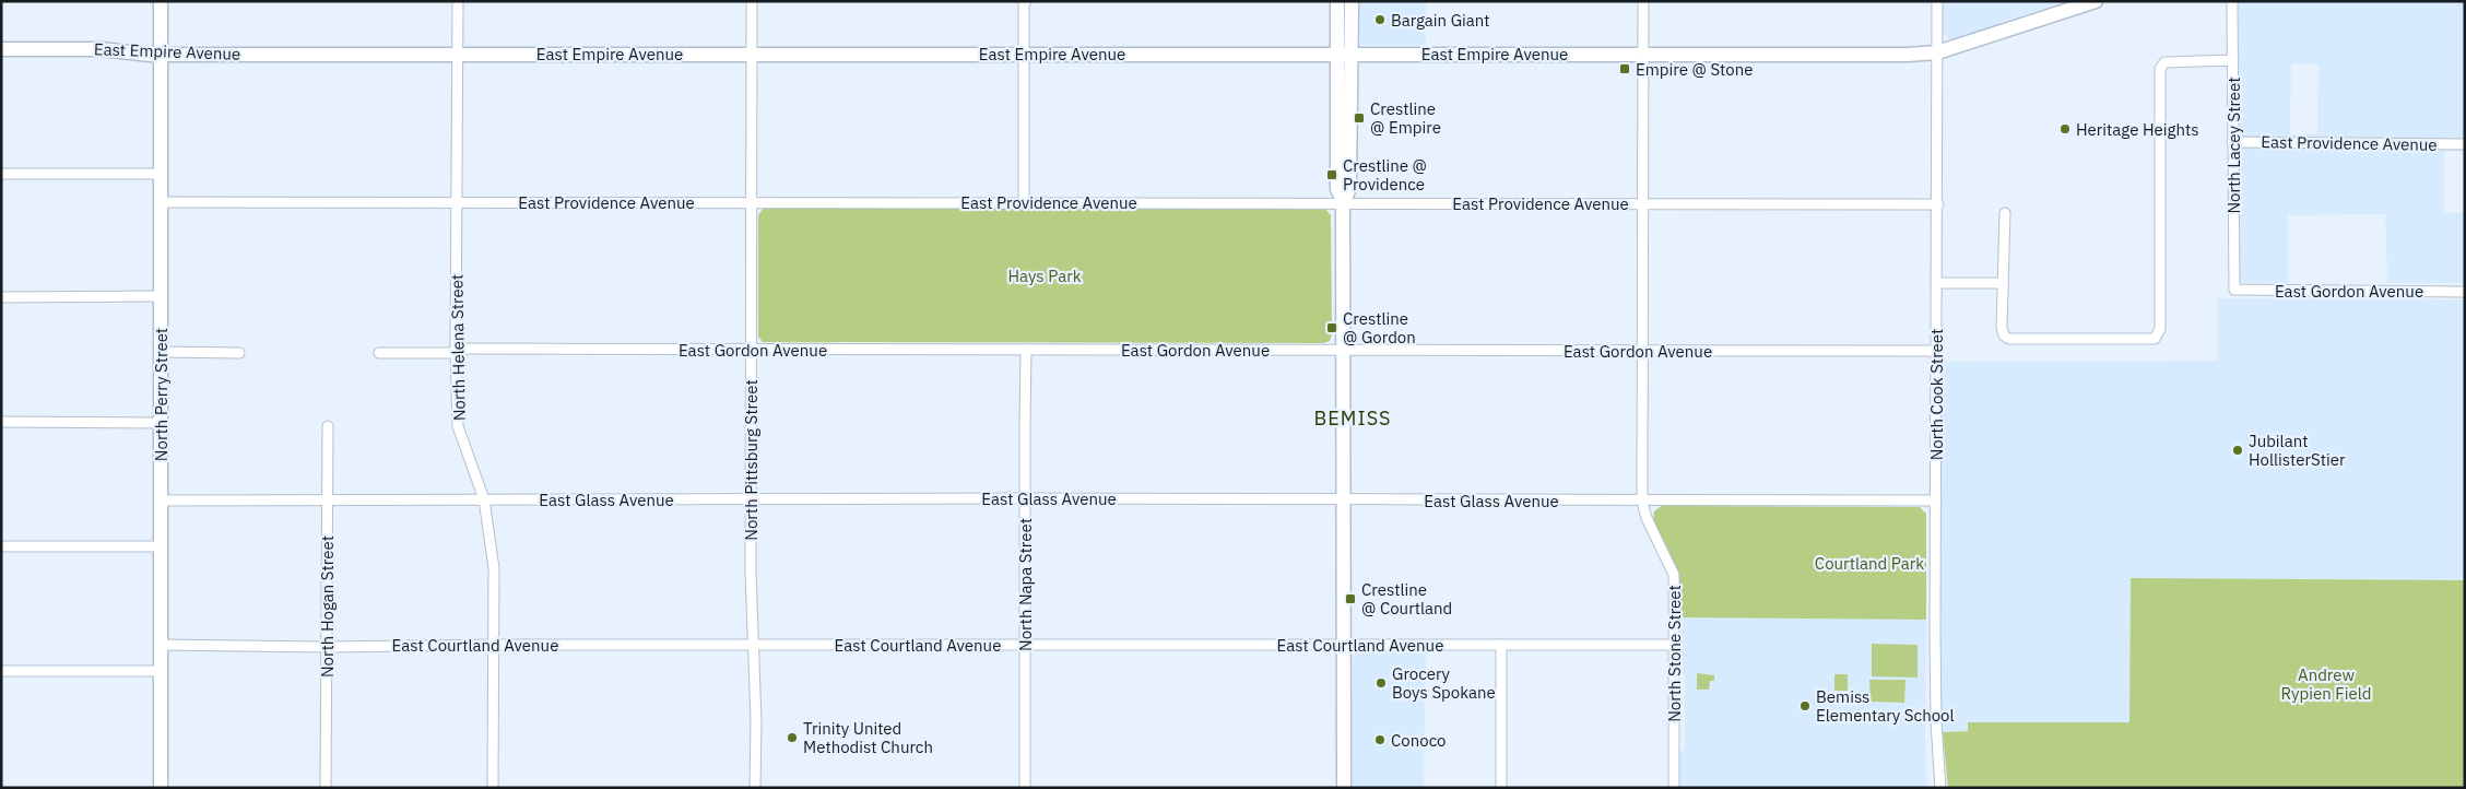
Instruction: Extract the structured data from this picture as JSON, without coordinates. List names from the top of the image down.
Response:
{
  "streets": {
    "street": [
      "East Empire Avenue",
      "East Providence Avenue",
      "North Lacey Street",
      "East Gordon Avenue",
      "North Helena Street",
      "North Perry Street",
      "North Cook Street",
      "North Pittsburg Street",
      "East Glass Avenue",
      "North Napa Street",
      "North Hogan Street",
      "East Courtland Avenue",
      "North Stone Street"
    ]
  },
  "crossings": [
    ["East Empire Avenue", "North Helena Street"],
    ["East Empire Avenue", "North Perry Street"],
    ["East Empire Avenue", "North Cook Street"],
    ["East Empire Avenue", "North Pittsburg Street"],
    ["East Empire Avenue", "North Stone Street"],
    ["East Providence Avenue", "North Lacey Street"],
    ["East Providence Avenue", "North Helena Street"],
    ["East Providence Avenue", "North Perry Street"],
    ["East Providence Avenue", "North Cook Street"],
    ["East Providence Avenue", "North Pittsburg Street"],
    ["East Providence Avenue", "North Stone Street"],
    ["North Lacey Street", "East Gordon Avenue"],
    ["East Gordon Avenue", "North Helena Street"],
    ["East Gordon Avenue", "North Cook Street"],
    ["East Gordon Avenue", "North Pittsburg Street"],
    ["East Gordon Avenue", "North Napa Street"],
    ["East Gordon Avenue", "North Stone Street"],
    ["North Helena Street", "East Glass Avenue"],
    ["North Helena Street", "East Courtland Avenue"],
    ["North Perry Street", "East Glass Avenue"],
    ["North Perry Street", "East Courtland Avenue"],
    ["North Cook Street", "East Glass Avenue"],
    ["North Pittsburg Street", "East Glass Avenue"],
    ["North Pittsburg Street", "East Courtland Avenue"],
    ["East Glass Avenue", "North Napa Street"],
    ["East Glass Avenue", "North Hogan Street"],
    ["East Glass Avenue", "North Stone Street"],
    ["North Napa Street", "East Courtland Avenue"],
    ["North Hogan Street", "East Courtland Avenue"],
    ["East Courtland Avenue", "North Stone Street"]
  ],
  "districts": ["BEMISS"],
  "parks": ["Hays Park", "Courtland Park", "Andrew Rypien Field"],
  "places": {
    "other": [
      "Bargain Giant",
      "Heritage Heights",
      "Jubilant HollisterStier",
      "Grocery Boys Spokane",
      "Bemiss Elementary School",
      "Trinity United Methodist Church",
      "Conoco"
    ],
    "transit": [
      "Empire @ Stone",
      "Crestline @ Empire",
      "Crestline @ Providence",
      "Crestline @ Gordon",
      "Crestline @ Courtland"
    ]
  }
}
